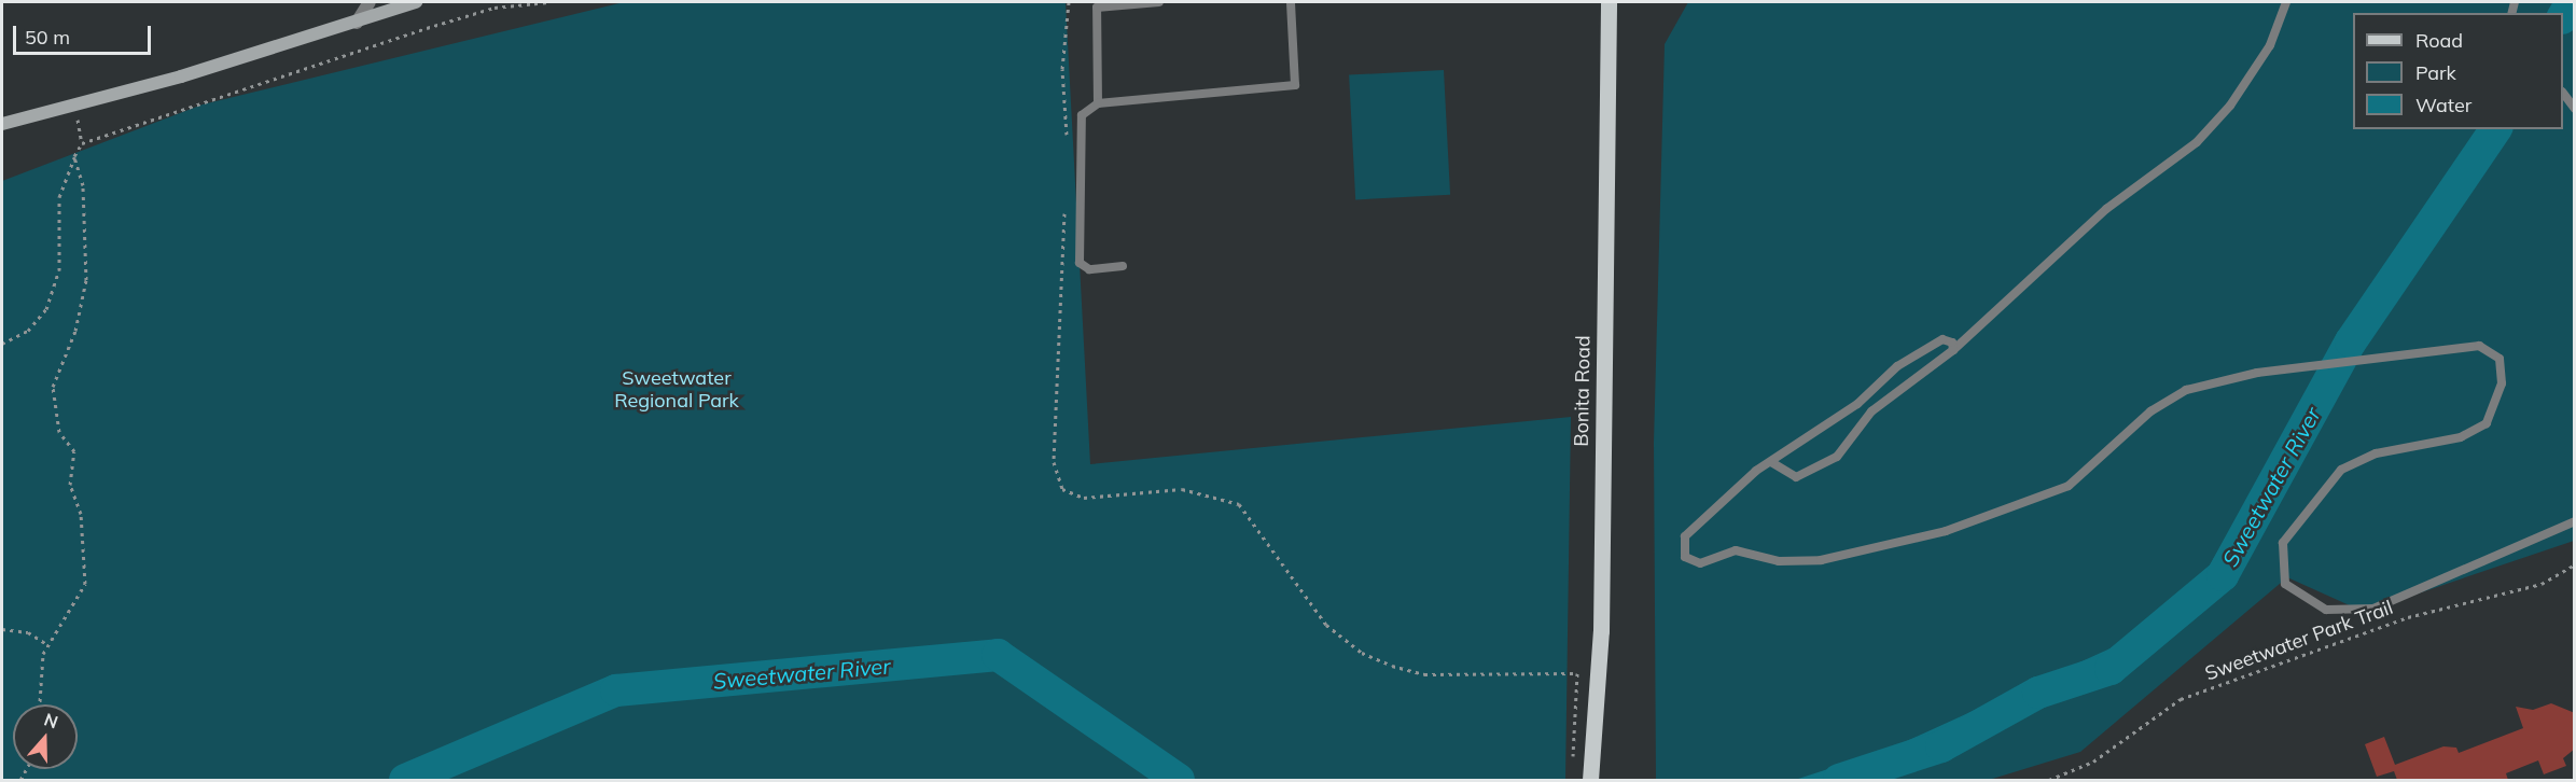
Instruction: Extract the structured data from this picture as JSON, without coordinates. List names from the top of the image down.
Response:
{
  "streets": {
    "main road": ["Bonita Road"],
    "path": ["Sweetwater Park Trail"]
  },
  "water": ["Sweetwater River"],
  "parks": ["Sweetwater Regional Park"],
  "legend": ["Road", "Park", "Water"],
  "scale_bar": "50 m",
  "north": "top"
}
